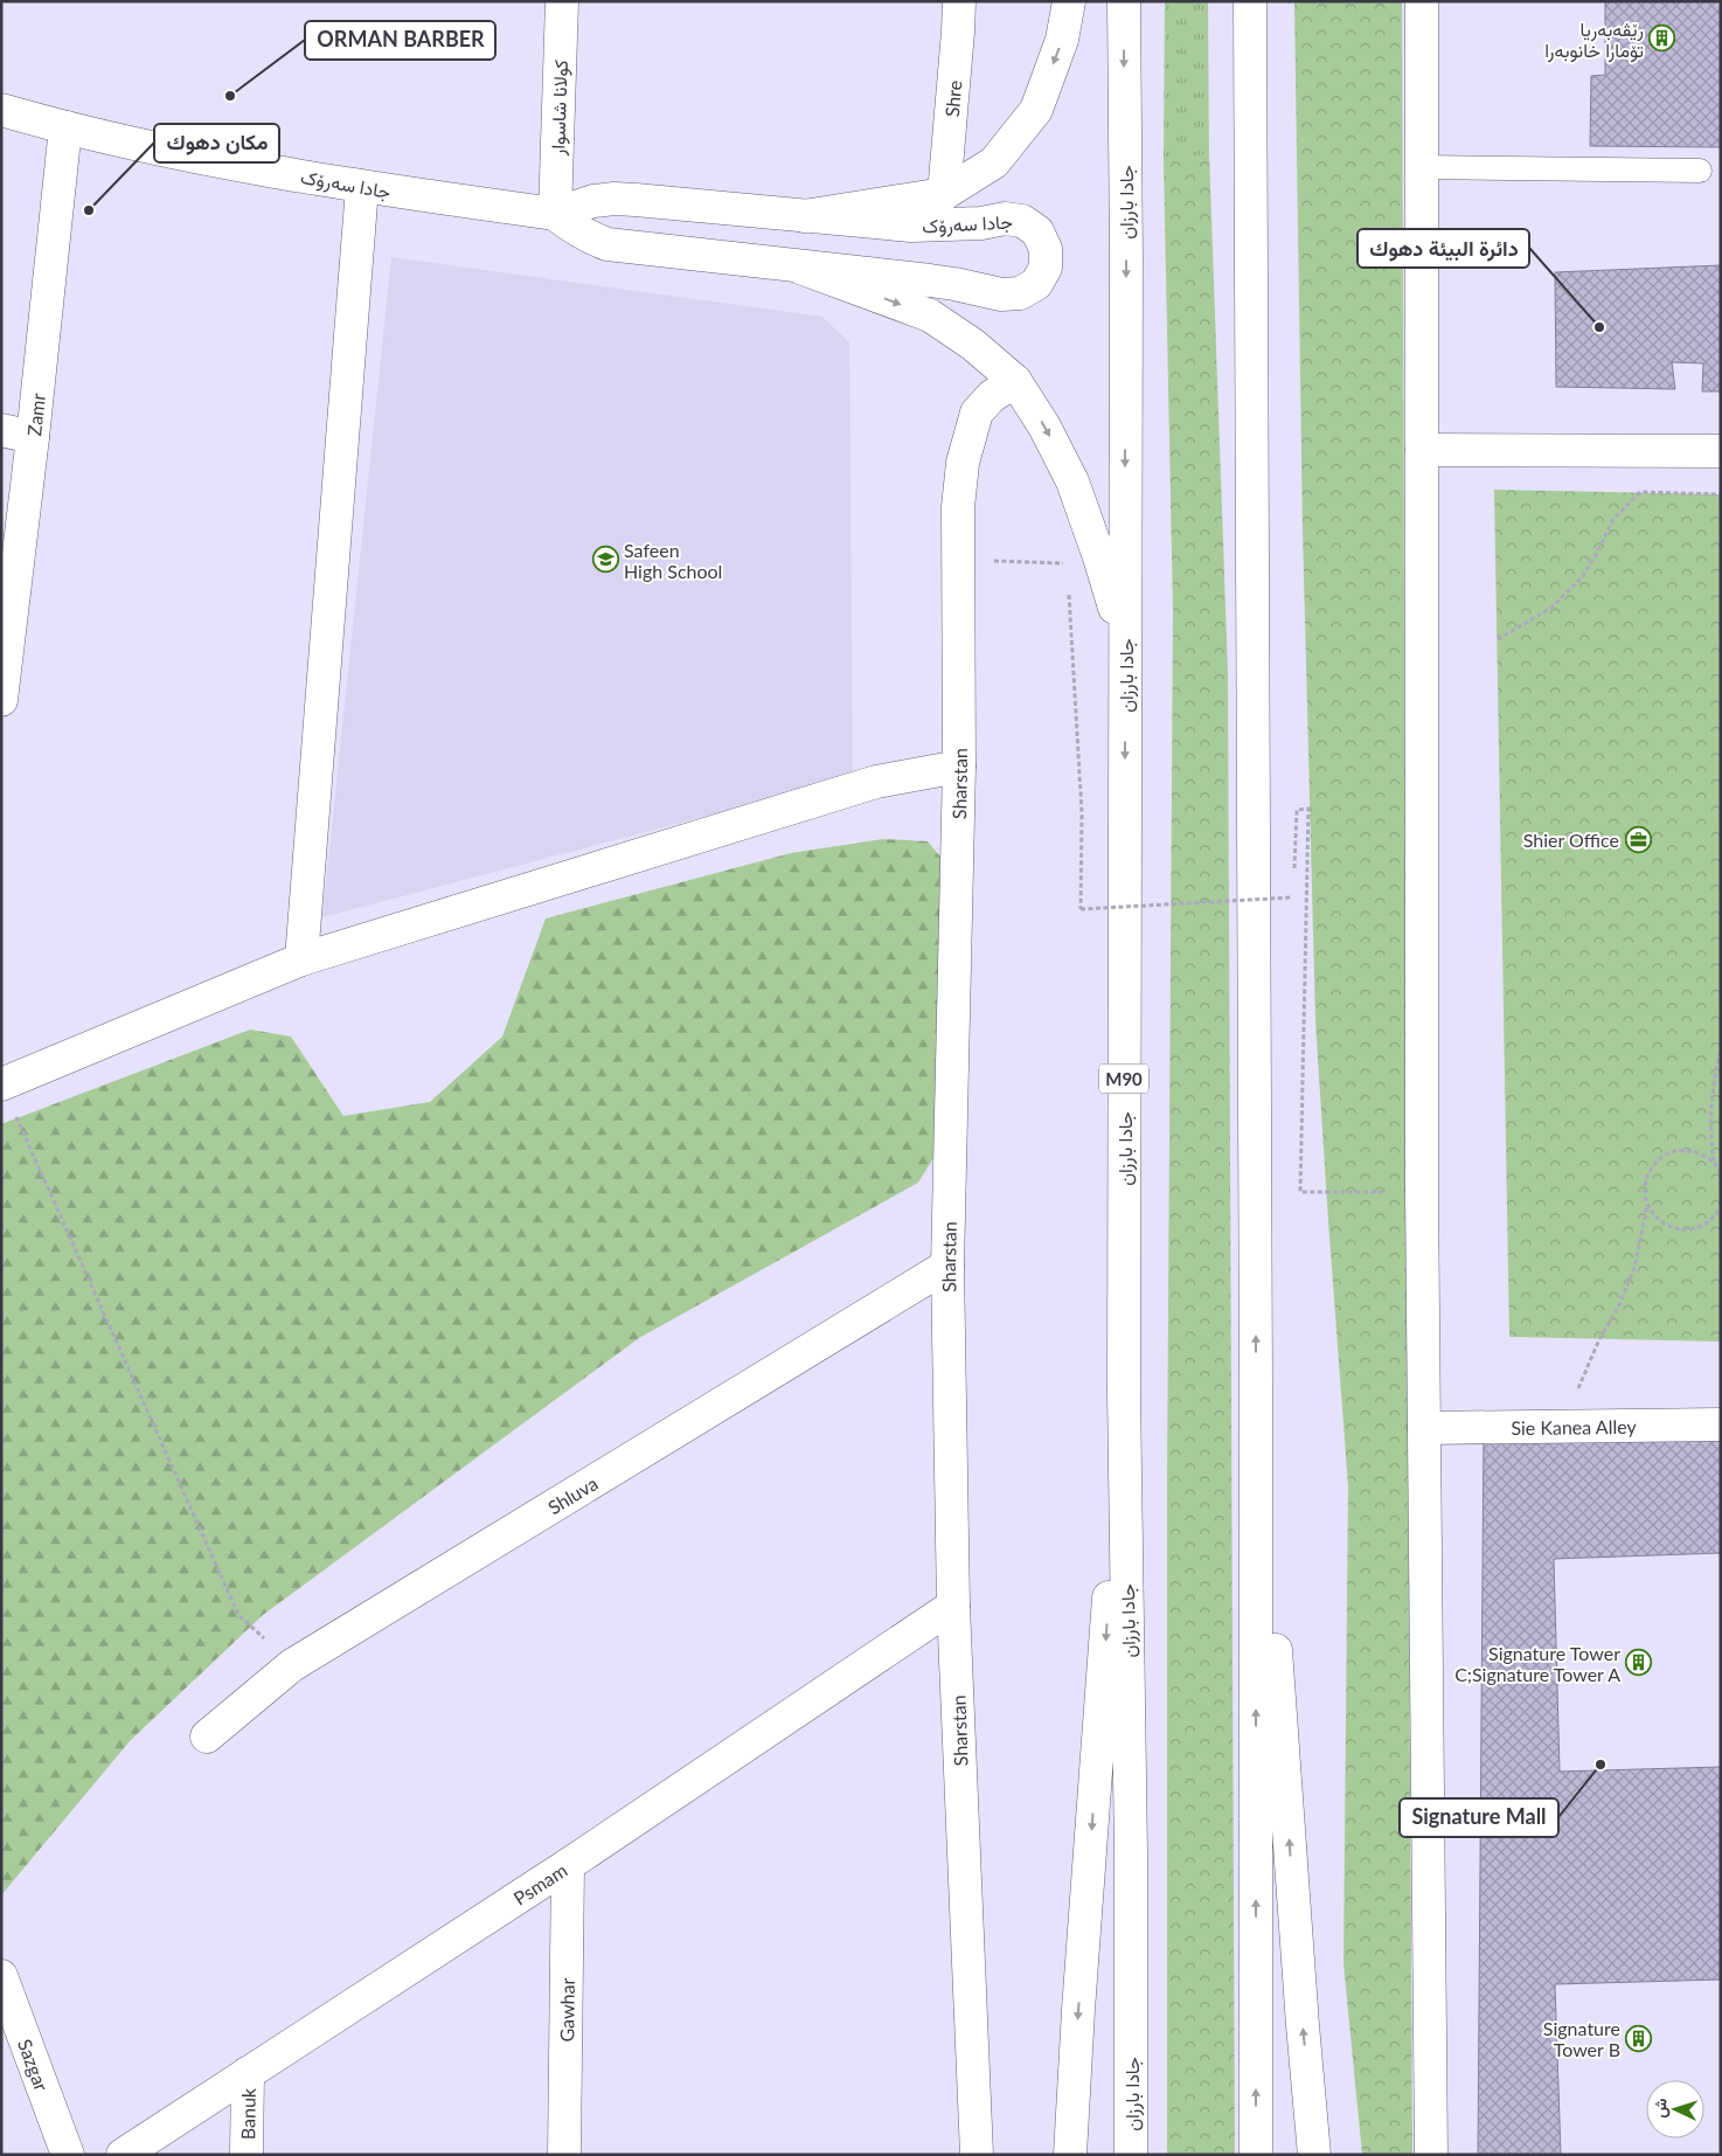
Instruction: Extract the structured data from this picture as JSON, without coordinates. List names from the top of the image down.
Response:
{
  "streets": {
    "main road": [
      "Shre",
      "كولانا شاسوار",
      "جادا سەرۆک",
      "جادا بارزان",
      "Zamr",
      "Sharstan",
      "M90",
      "Sie Kanea Alley",
      "Shluva",
      "Psmam",
      "Gawhar",
      "Sazgar",
      "Banuk"
    ]
  },
  "crossings": [
    ["كولانا شاسوار", "جادا سەرۆک"],
    ["جادا سەرۆک", "Zamr"],
    ["Sharstan", "Shluva"],
    ["Sharstan", "Psmam"],
    ["Psmam", "Gawhar"],
    ["Psmam", "Banuk"]
  ],
  "places": {
    "building": ["رێڤەبەریا تۆمارا خانوبەرا", "Signature Tower C;Signature Tower A", "Signature Tower B"],
    "other": [
      "ORMAN BARBER",
      "مكان دهوك",
      "دائرة البيئة دهوك",
      "Signature Mall"
    ],
    "school or university": ["Safeen High School"],
    "office": ["Shier Office"]
  },
  "north": "left"
}
